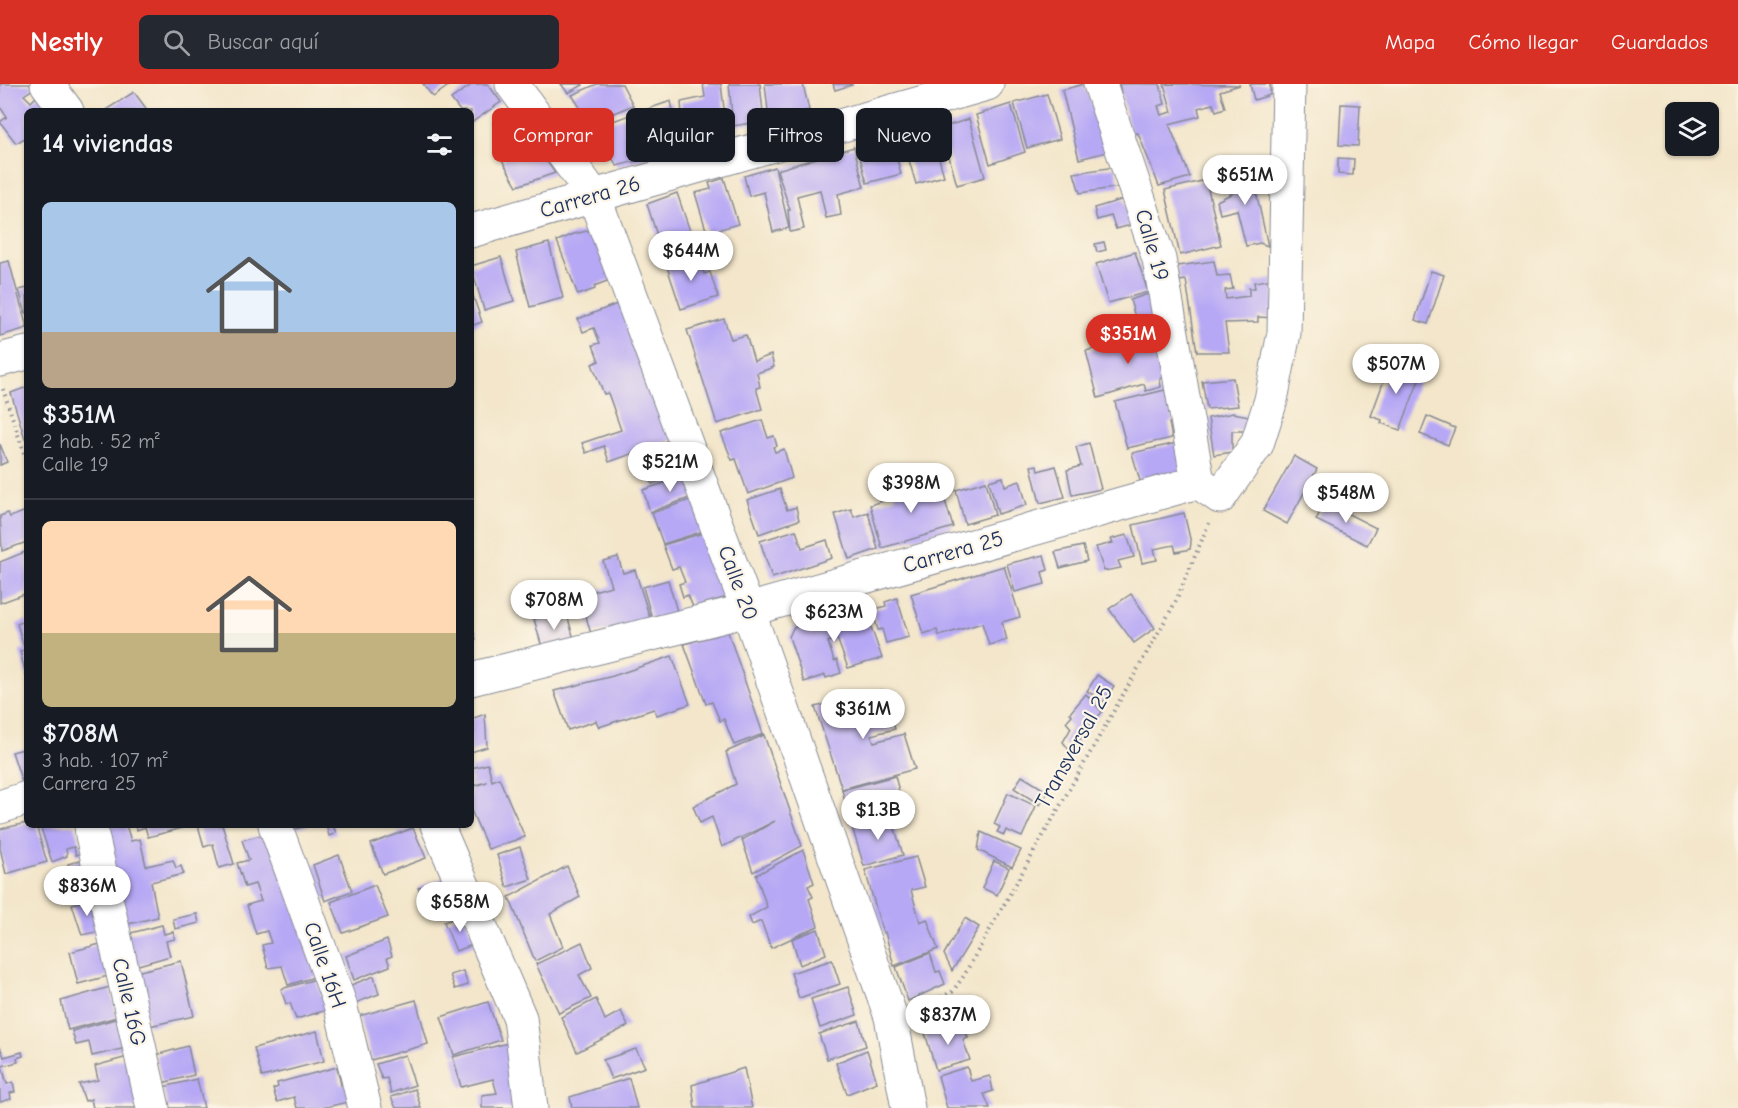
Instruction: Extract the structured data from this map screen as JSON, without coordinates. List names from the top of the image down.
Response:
{
  "streets": {
    "street": [
      "Carrera 26",
      "Calle 19",
      "Carrera 25",
      "Calle 20",
      "Calle 16H",
      "Calle 16G"
    ],
    "path": ["Transversal 25"]
  },
  "crossings": [
    ["Carrera 26", "Calle 20"],
    ["Calle 19", "Carrera 25"],
    ["Calle 19", "Transversal 25"],
    ["Carrera 25", "Calle 20"],
    ["Carrera 25", "Transversal 25"]
  ],
  "page": {
    "header": "Nestly",
    "search": "Buscar aquí",
    "nav": ["Mapa", "Cómo llegar", "Guardados"],
    "chip": [
      "Comprar",
      "Alquilar",
      "Filtros",
      "Nuevo"
    ],
    "heading": "14 viviendas",
    "price": [
      "$651M",
      "$644M",
      "$351M",
      "$507M",
      "$521M",
      "$398M",
      "$548M",
      "$708M",
      "$623M",
      "$361M",
      "$1.3B",
      "$836M",
      "$658M",
      "$837M"
    ],
    "list": [
      {
        "name": "$351M",
        "note": "2 hab. · 52 m² · Calle 19"
      },
      {
        "name": "$708M",
        "note": "3 hab. · 107 m² · Carrera 25"
      }
    ]
  }
}
